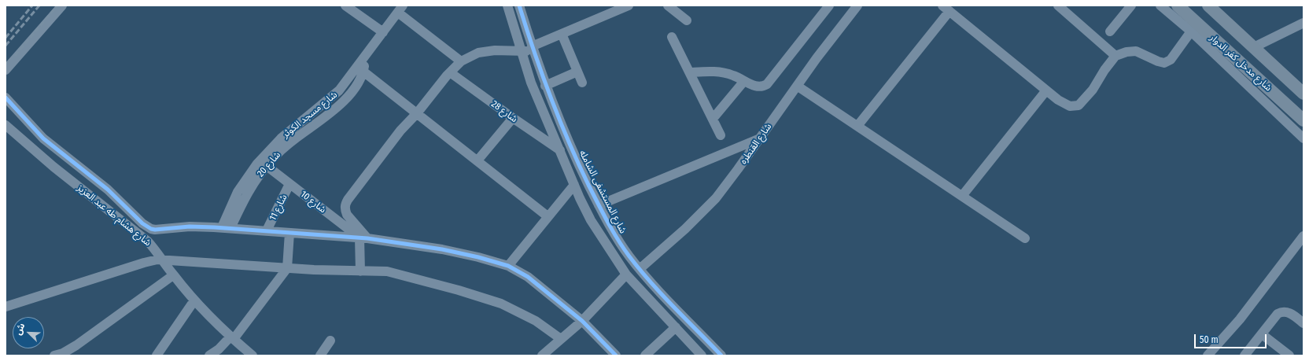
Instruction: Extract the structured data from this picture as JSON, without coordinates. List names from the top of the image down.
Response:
{
  "streets": {
    "main road": ["شارع مدخل كفر الدوار"],
    "street": [
      "شارع 28",
      "شارع مسجد الكوثر",
      "شارع القنطره",
      "شارع 20",
      "شارع المستشفى الشامله",
      "شارع 10",
      "شارع 11",
      "شارع هشام طه عبد العزيز"
    ]
  },
  "crossings": [
    ["شارع مسجد الكوثر", "شارع 20"],
    ["شارع القنطره", "شارع المستشفى الشامله"],
    ["شارع 20", "شارع 10"],
    ["شارع 10", "شارع 11"]
  ],
  "scale_bar": "50 m",
  "north": "top left"
}
